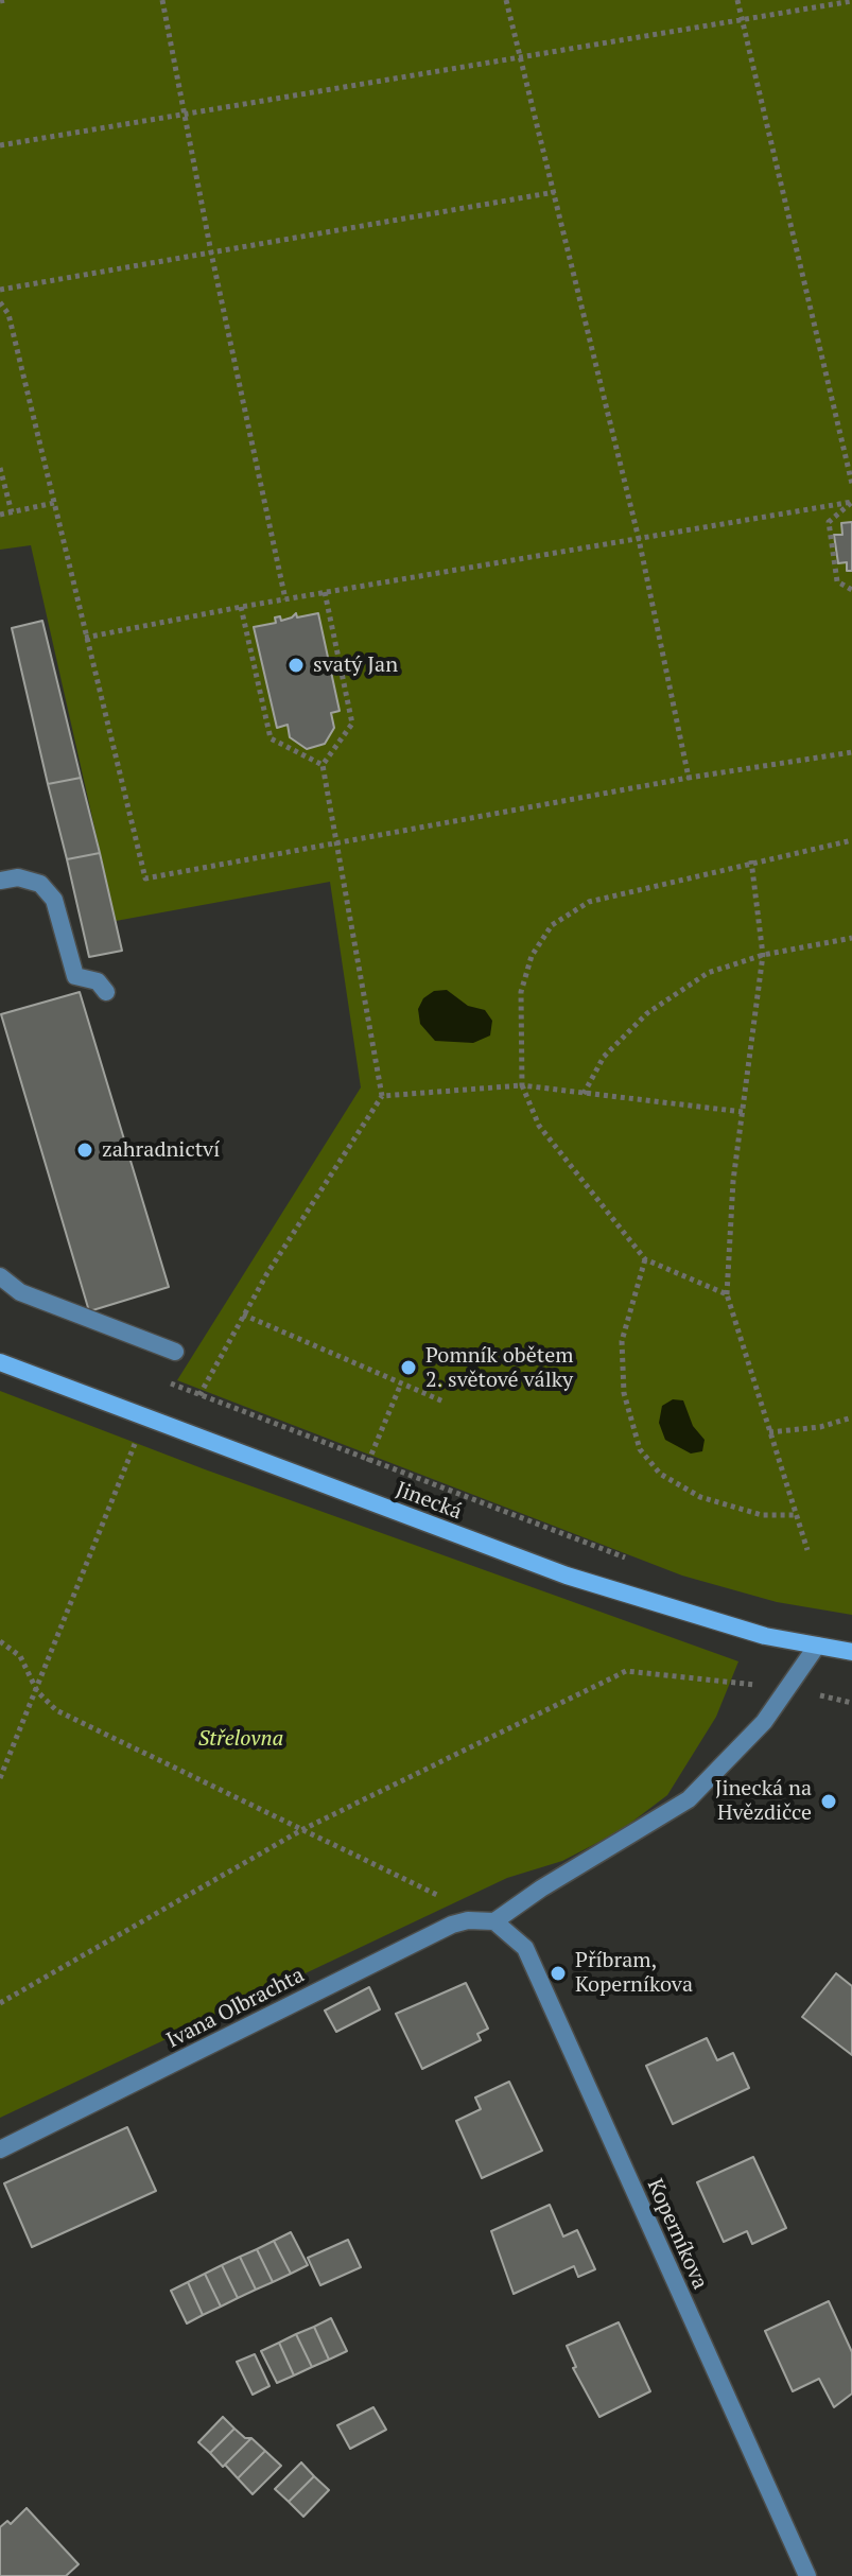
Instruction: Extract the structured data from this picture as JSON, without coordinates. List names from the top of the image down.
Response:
{
  "streets": {
    "street": ["Jinecká", "Ivana Olbrachta", "Koperníkova"]
  },
  "crossings": [
    ["Ivana Olbrachta", "Koperníkova"]
  ],
  "parks": ["Střelovna"],
  "places": [
    "svatý Jan",
    "zahradnictví",
    "Pomník obětem 2. světové války",
    "Jinecká na Hvězdičce",
    "Příbram, Koperníkova"
  ]
}
